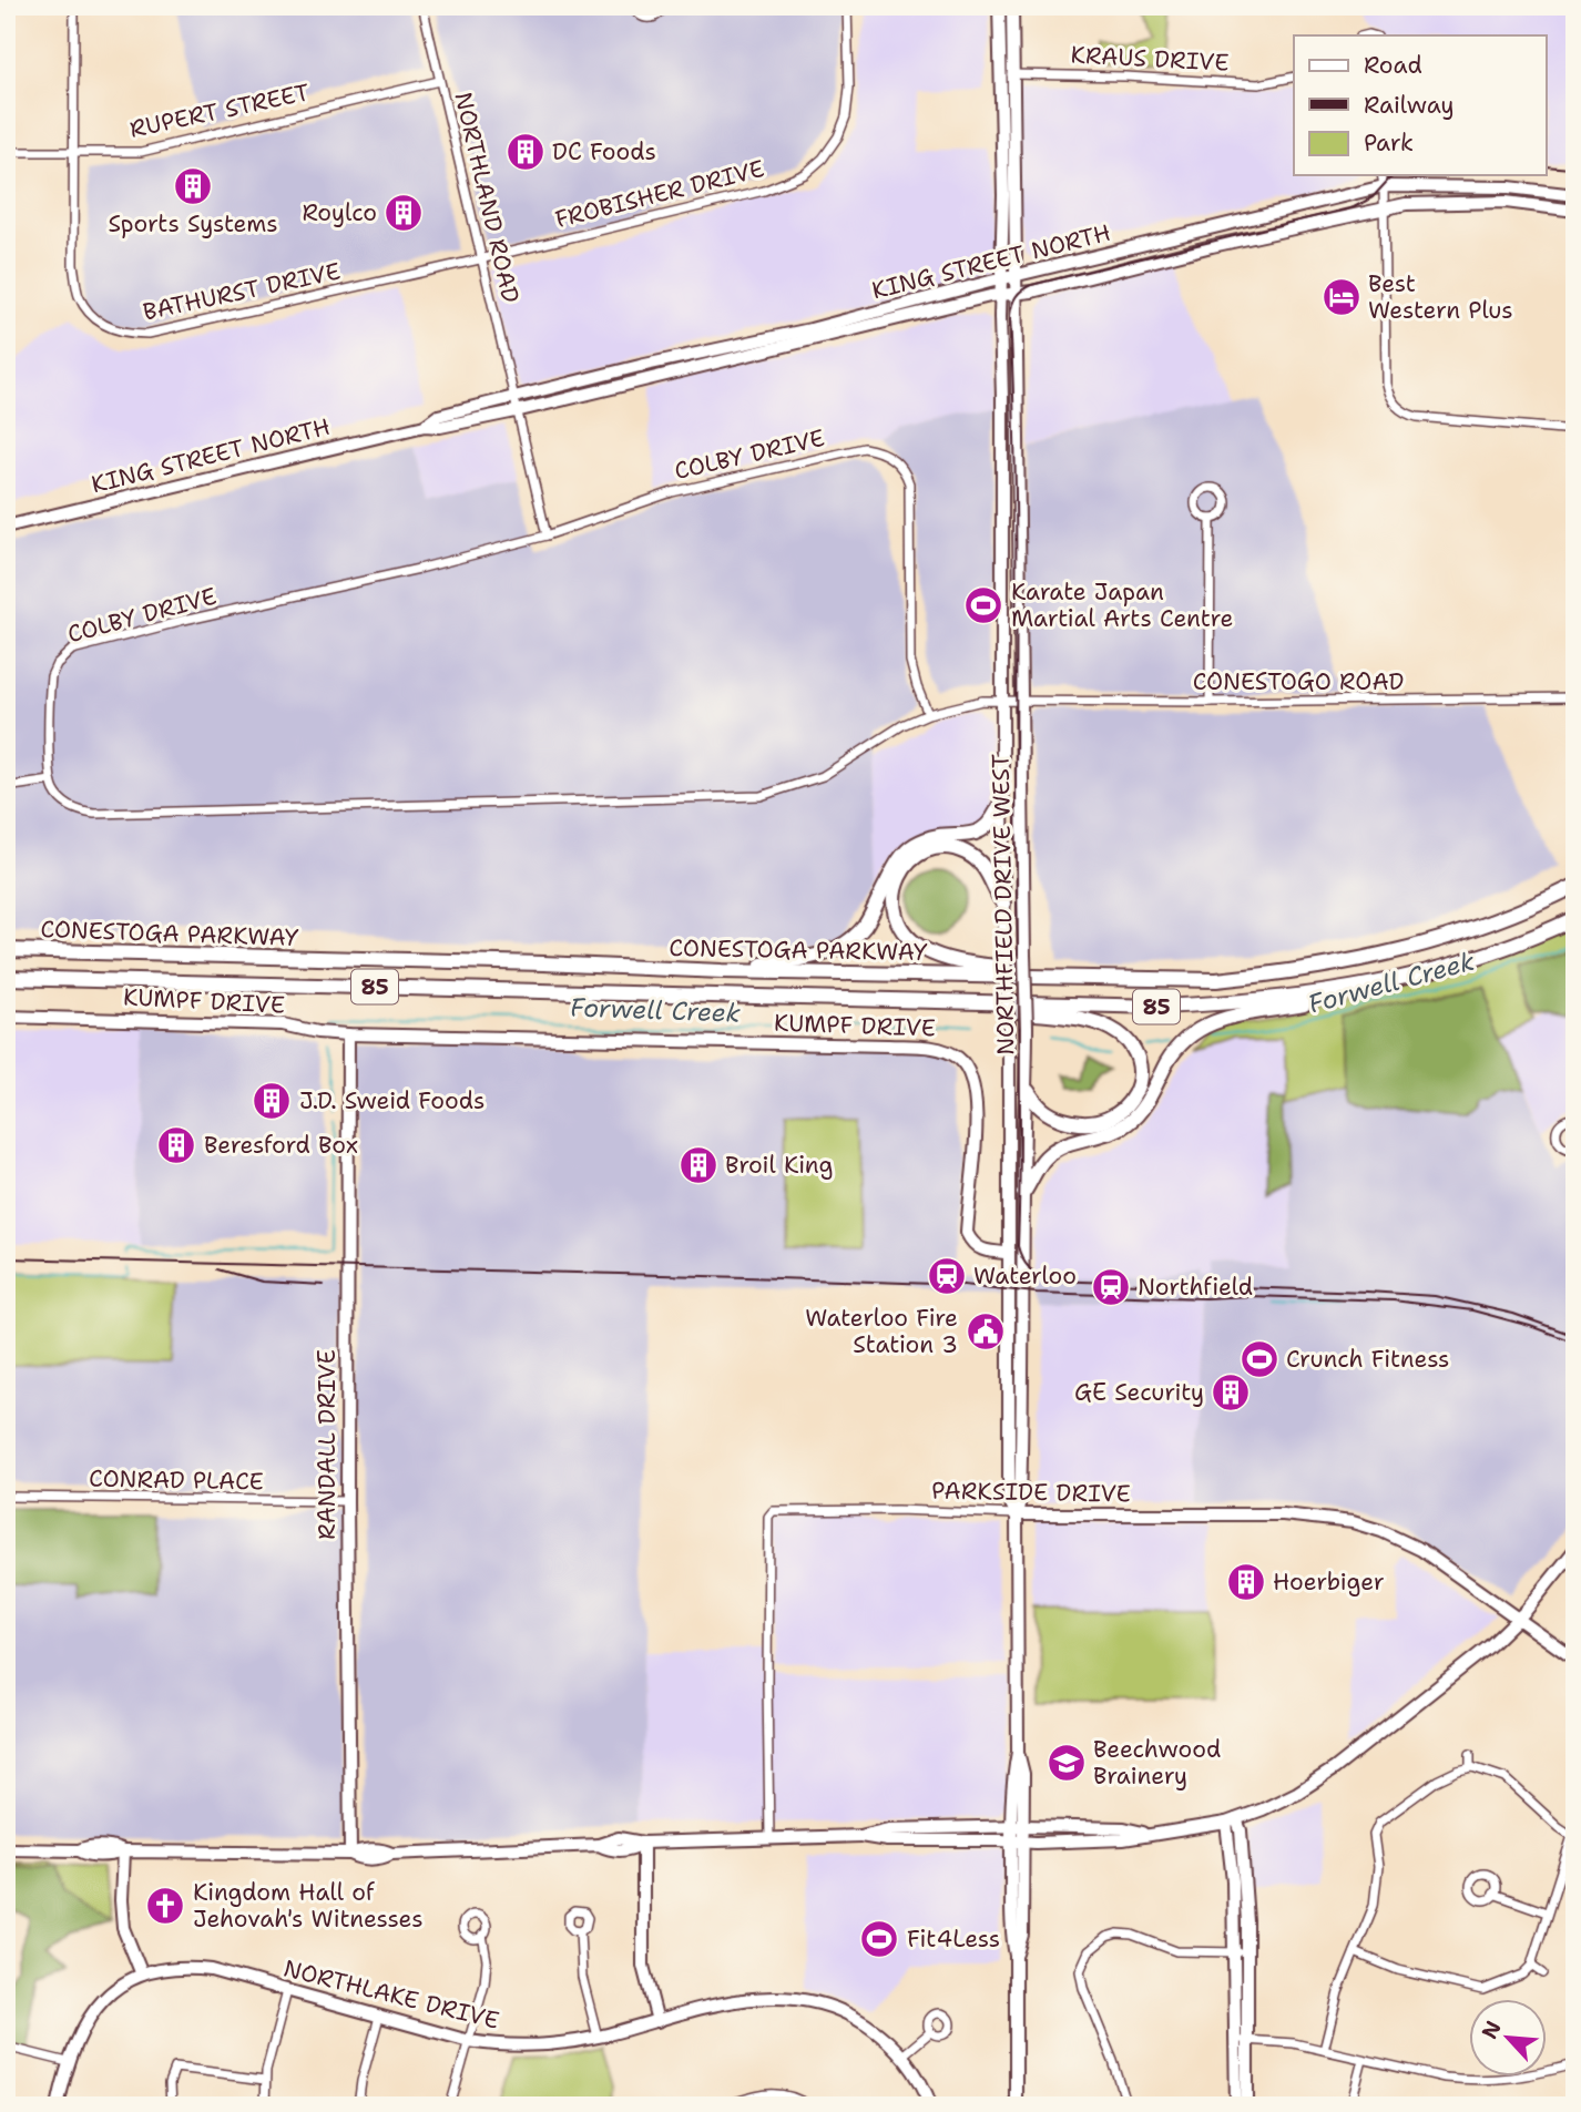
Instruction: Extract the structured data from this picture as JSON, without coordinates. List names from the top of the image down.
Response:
{
  "streets": {
    "highway": ["CONESTOGA PARKWAY", "85"],
    "main road": [
      "KING STREET NORTH",
      "NORTHFIELD DRIVE WEST",
      "KUMPF DRIVE",
      "RANDALL DRIVE",
      "PARKSIDE DRIVE",
      "NORTHLAKE DRIVE"
    ],
    "street": [
      "KRAUS DRIVE",
      "RUPERT STREET",
      "FROBISHER DRIVE",
      "NORTHLAND ROAD",
      "BATHURST DRIVE",
      "COLBY DRIVE",
      "CONESTOGO ROAD",
      "CONRAD PLACE"
    ]
  },
  "crossings": [
    ["KRAUS DRIVE", "NORTHFIELD DRIVE WEST"],
    ["RUPERT STREET", "NORTHLAND ROAD"],
    ["RUPERT STREET", "BATHURST DRIVE"],
    ["FROBISHER DRIVE", "NORTHLAND ROAD"],
    ["FROBISHER DRIVE", "BATHURST DRIVE"],
    ["NORTHLAND ROAD", "KING STREET NORTH"],
    ["NORTHLAND ROAD", "BATHURST DRIVE"],
    ["NORTHLAND ROAD", "COLBY DRIVE"],
    ["KING STREET NORTH", "NORTHFIELD DRIVE WEST"],
    ["CONESTOGO ROAD", "NORTHFIELD DRIVE WEST"],
    ["NORTHFIELD DRIVE WEST", "KUMPF DRIVE"],
    ["NORTHFIELD DRIVE WEST", "PARKSIDE DRIVE"],
    ["KUMPF DRIVE", "RANDALL DRIVE"],
    ["RANDALL DRIVE", "CONRAD PLACE"]
  ],
  "water": ["Forwell Creek"],
  "places": {
    "building": [
      "DC Foods",
      "Sports Systems",
      "Roylco",
      "J.D. Sweid Foods",
      "Beresford Box",
      "Broil King",
      "GE Security",
      "Hoerbiger"
    ],
    "hotel": ["Best Western Plus"],
    "sports": ["Karate Japan Martial Arts Centre", "Crunch Fitness", "Fit4Less"],
    "station": ["Waterloo", "Northfield"],
    "public building": ["Waterloo Fire Station 3"],
    "school or university": ["Beechwood Brainery"],
    "church": ["Kingdom Hall of Jehovah's Witnesses"]
  },
  "legend": ["Road", "Railway", "Park"],
  "north": "top left"
}
